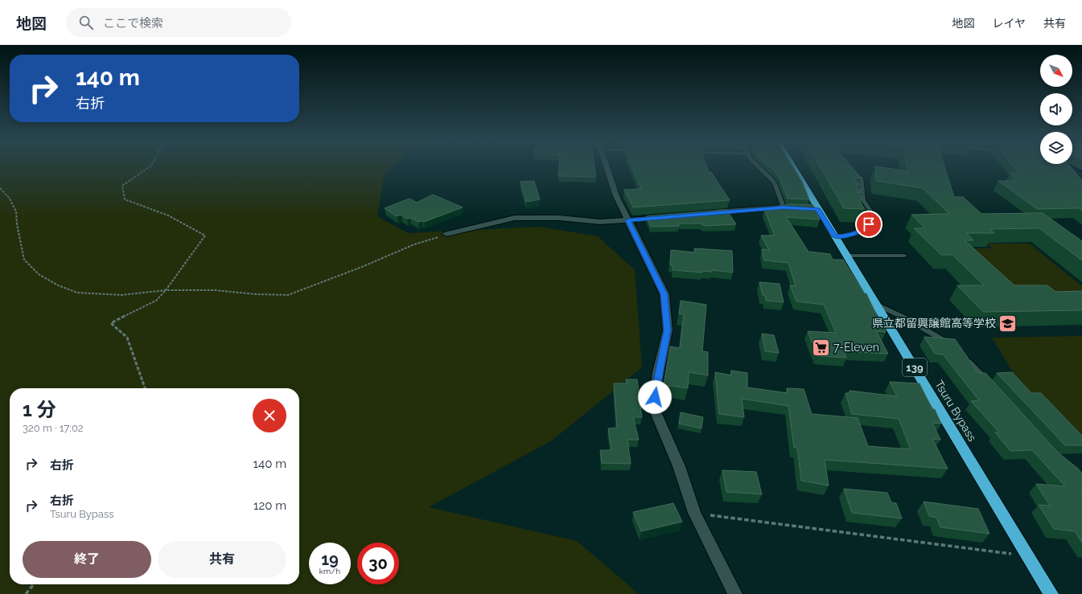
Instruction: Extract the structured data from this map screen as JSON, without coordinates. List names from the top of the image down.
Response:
{
  "streets": {
    "highway": ["139", "Tsuru Bypass"]
  },
  "places": {
    "school or university": ["県立都留興譲館高等学校"],
    "supermarket": ["7-Eleven"]
  },
  "north": "bottom right",
  "page": {
    "header": "地図",
    "search": "ここで検索",
    "nav": ["地図", "レイヤ", "共有"],
    "turn": ["140 m", "右折"],
    "heading": ["1 分", "320 m · 17:02"],
    "list": [
      {
        "name": "右折",
        "value": "140 m"
      },
      {
        "name": "右折",
        "note": "Tsuru Bypass",
        "value": "120 m"
      }
    ],
    "buttons": ["終了", "共有"],
    "speed": "19 km/h",
    "limit": "30"
  }
}
